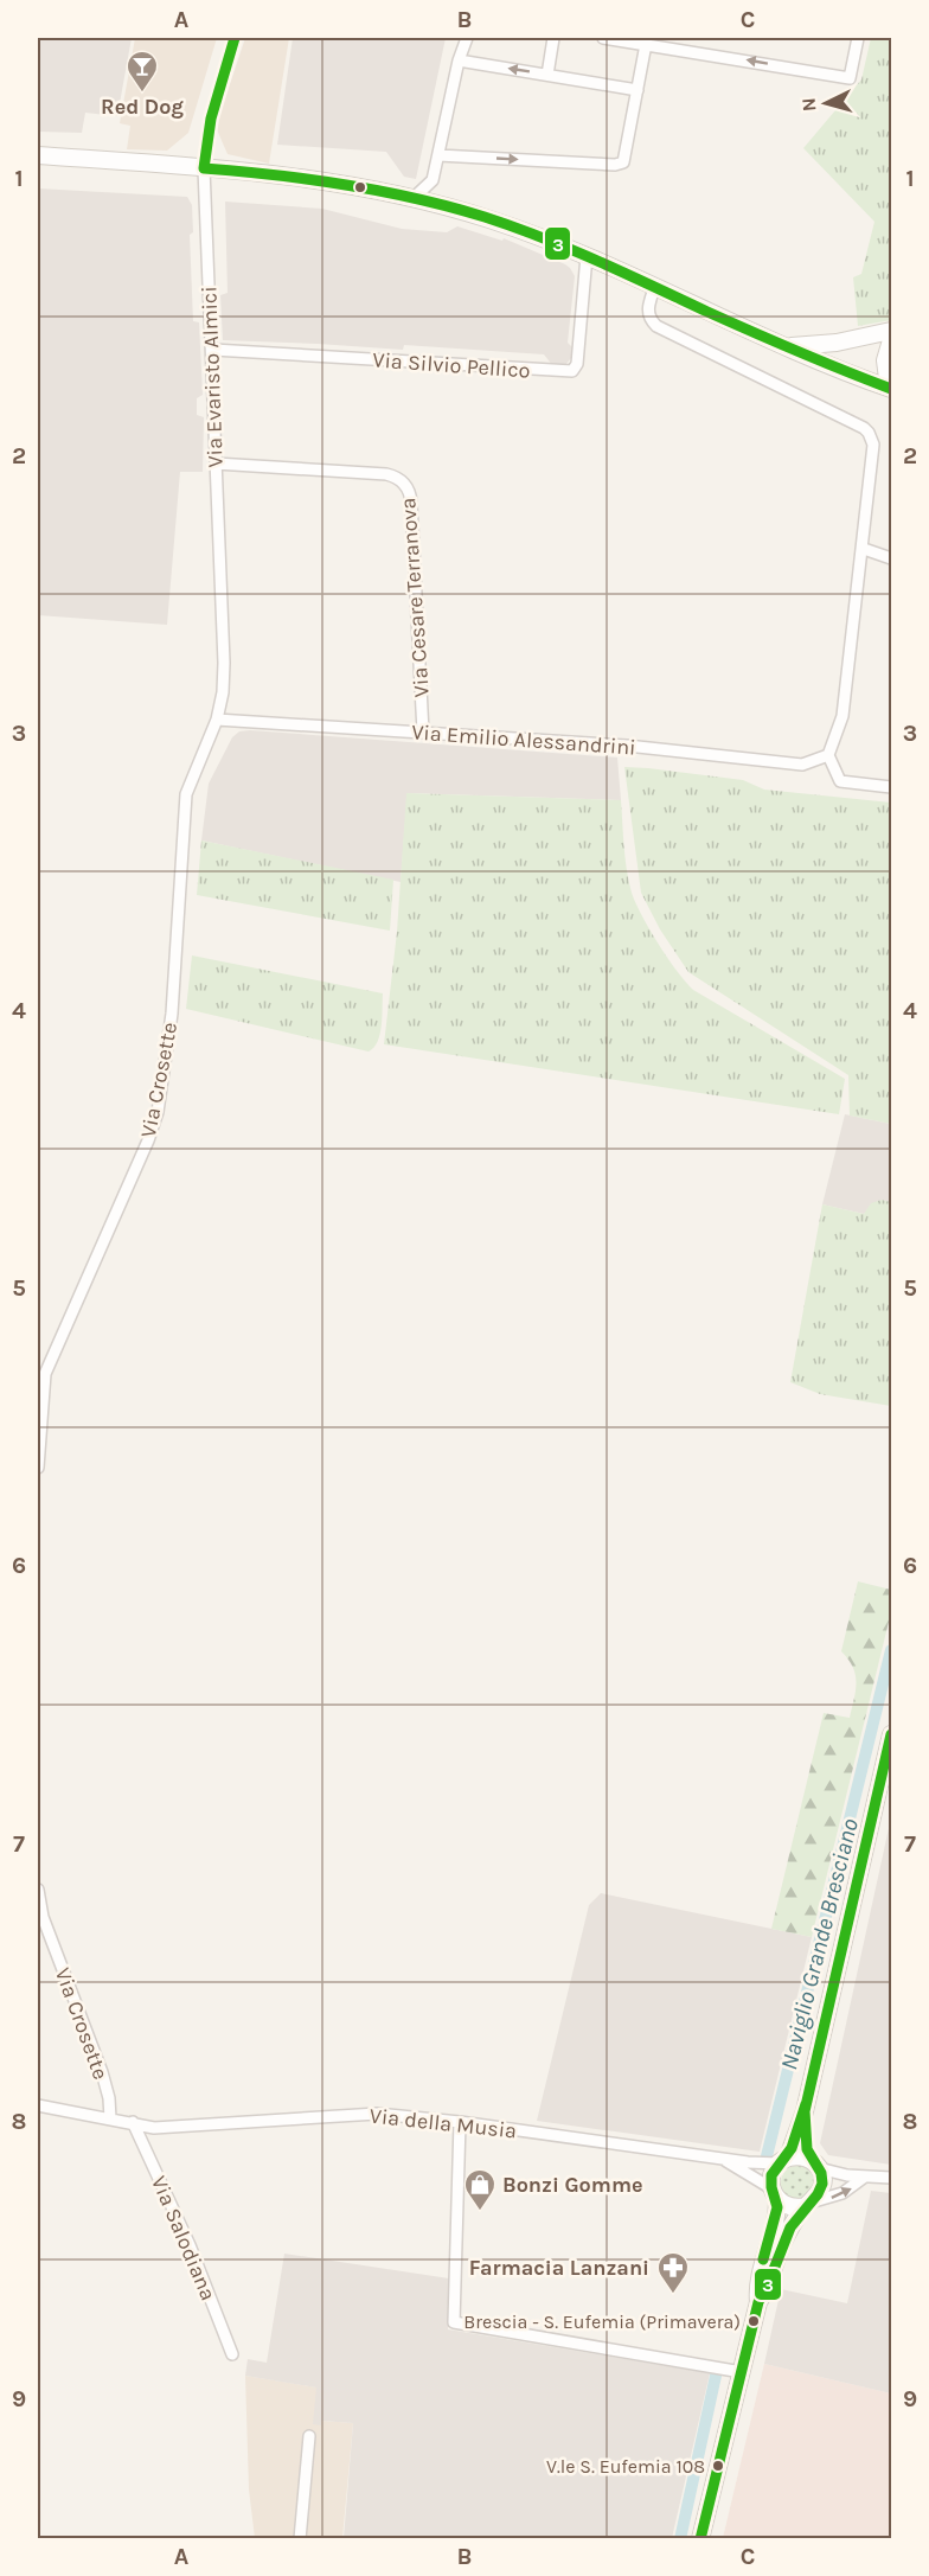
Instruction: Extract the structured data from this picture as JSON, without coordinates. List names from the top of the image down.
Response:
{
  "streets": {
    "street": [
      "Via Silvio Pellico",
      "Via Evaristo Almici",
      "Via Cesare Terranova",
      "Via Emilio Alessandrini",
      "Via Crosette",
      "Via della Musia",
      "Via Salodiana"
    ]
  },
  "crossings": [
    ["Via Silvio Pellico", "Via Evaristo Almici"],
    ["Via Evaristo Almici", "Via Cesare Terranova"],
    ["Via Evaristo Almici", "Via Emilio Alessandrini"],
    ["Via Evaristo Almici", "Via Crosette"],
    ["Via Cesare Terranova", "Via Emilio Alessandrini"],
    ["Via Emilio Alessandrini", "Via Crosette"],
    ["Via Crosette", "Via della Musia"],
    ["Via della Musia", "Via Salodiana"]
  ],
  "water": ["Naviglio Grande Bresciano"],
  "places": {
    "bar": ["Red Dog"],
    "shop": ["Bonzi Gomme"],
    "pharmacy": ["Farmacia Lanzani"],
    "other": ["Brescia - S. Eufemia (Primavera)", "V.le S. Eufemia 108"]
  },
  "lines": ["transit line 3"],
  "north": "left",
  "grid": {
    "columns": ["A", "B", "C"],
    "rows": [
      "1",
      "2",
      "3",
      "4",
      "5",
      "6",
      "7",
      "8",
      "9"
    ]
  }
}
